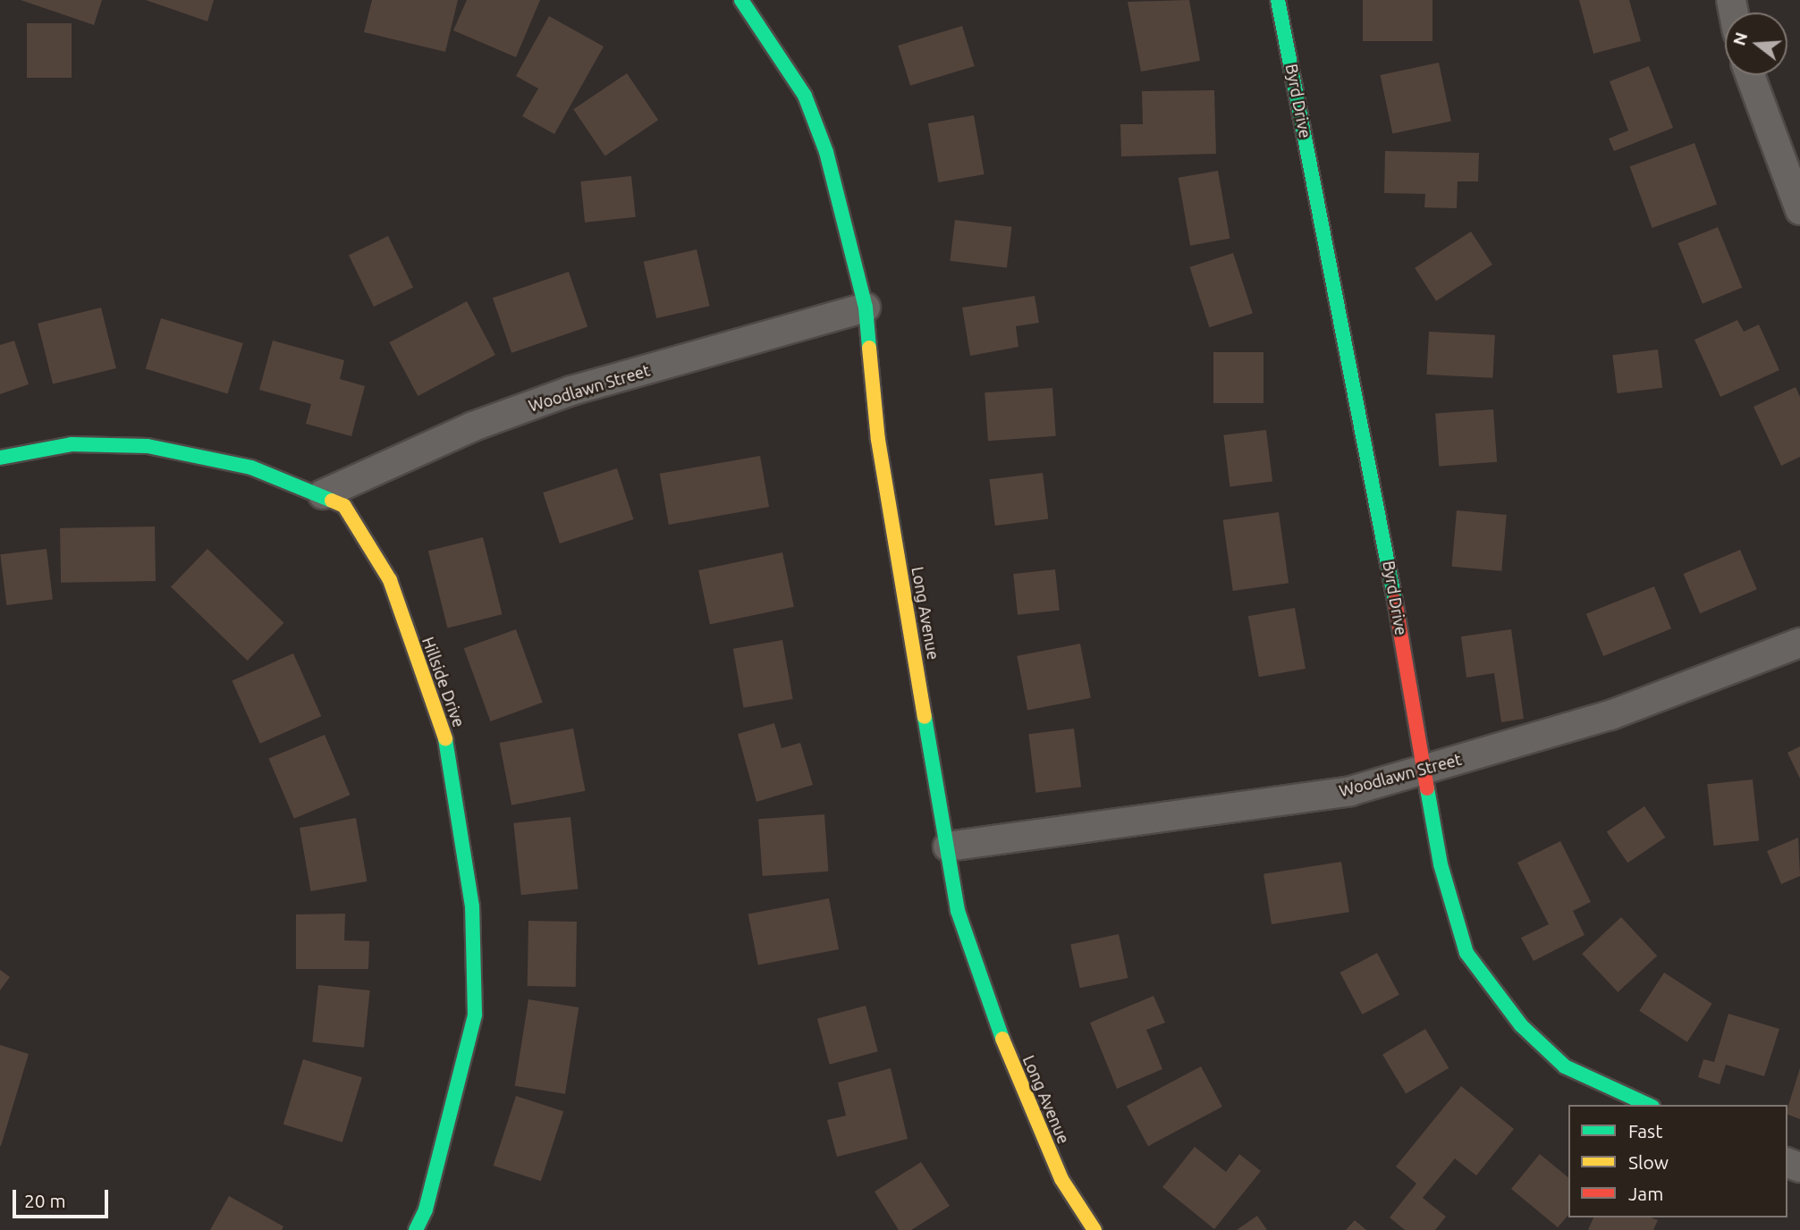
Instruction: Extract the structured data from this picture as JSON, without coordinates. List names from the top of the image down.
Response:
{
  "streets": {
    "street": [
      "Byrd Drive",
      "Woodlawn Street",
      "Long Avenue",
      "Hillside Drive"
    ]
  },
  "crossings": [
    ["Byrd Drive", "Woodlawn Street"],
    ["Woodlawn Street", "Long Avenue"],
    ["Woodlawn Street", "Hillside Drive"]
  ],
  "legend": ["Fast", "Slow", "Jam"],
  "scale_bar": "20 m",
  "north": "left"
}
